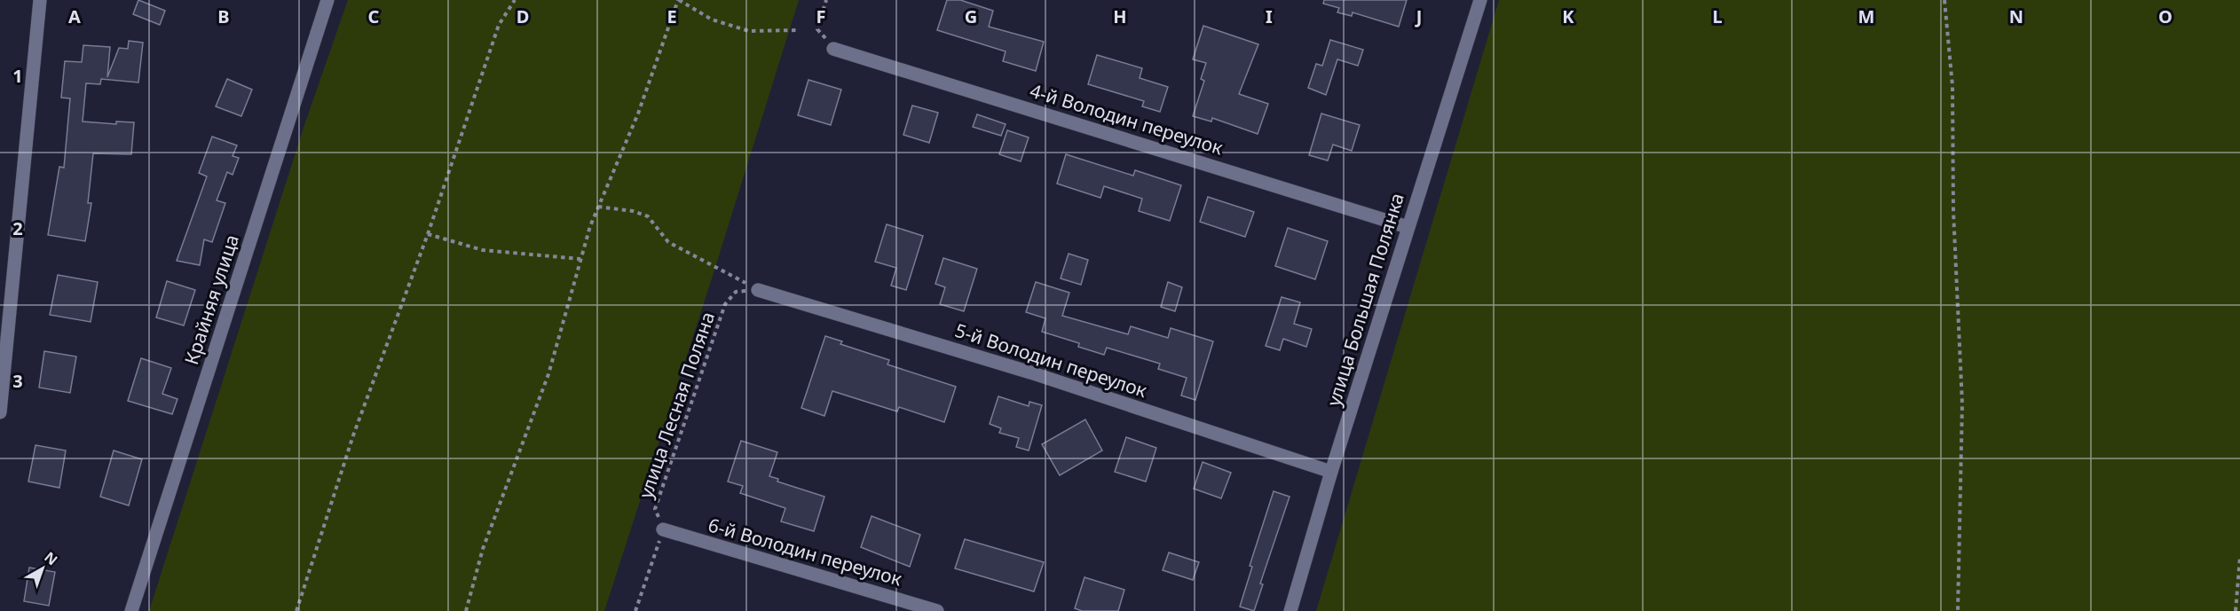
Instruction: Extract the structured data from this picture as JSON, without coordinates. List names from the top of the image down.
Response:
{
  "streets": {
    "street": [
      "4-й Володин переулок",
      "Крайняя улица",
      "улица Большая Полянка",
      "5-й Володин переулок",
      "6-й Володин переулок"
    ],
    "path": ["улица Лесная Поляна"]
  },
  "crossings": [
    ["4-й Володин переулок", "улица Большая Полянка"],
    ["улица Большая Полянка", "5-й Володин переулок"],
    ["5-й Володин переулок", "улица Лесная Поляна"],
    ["улица Лесная Поляна", "6-й Володин переулок"]
  ],
  "north": "top right",
  "grid": {
    "columns": [
      "A",
      "B",
      "C",
      "D",
      "E",
      "F",
      "G",
      "H",
      "I",
      "J",
      "K",
      "L",
      "M",
      "N",
      "O"
    ],
    "rows": ["1", "2", "3"]
  }
}
